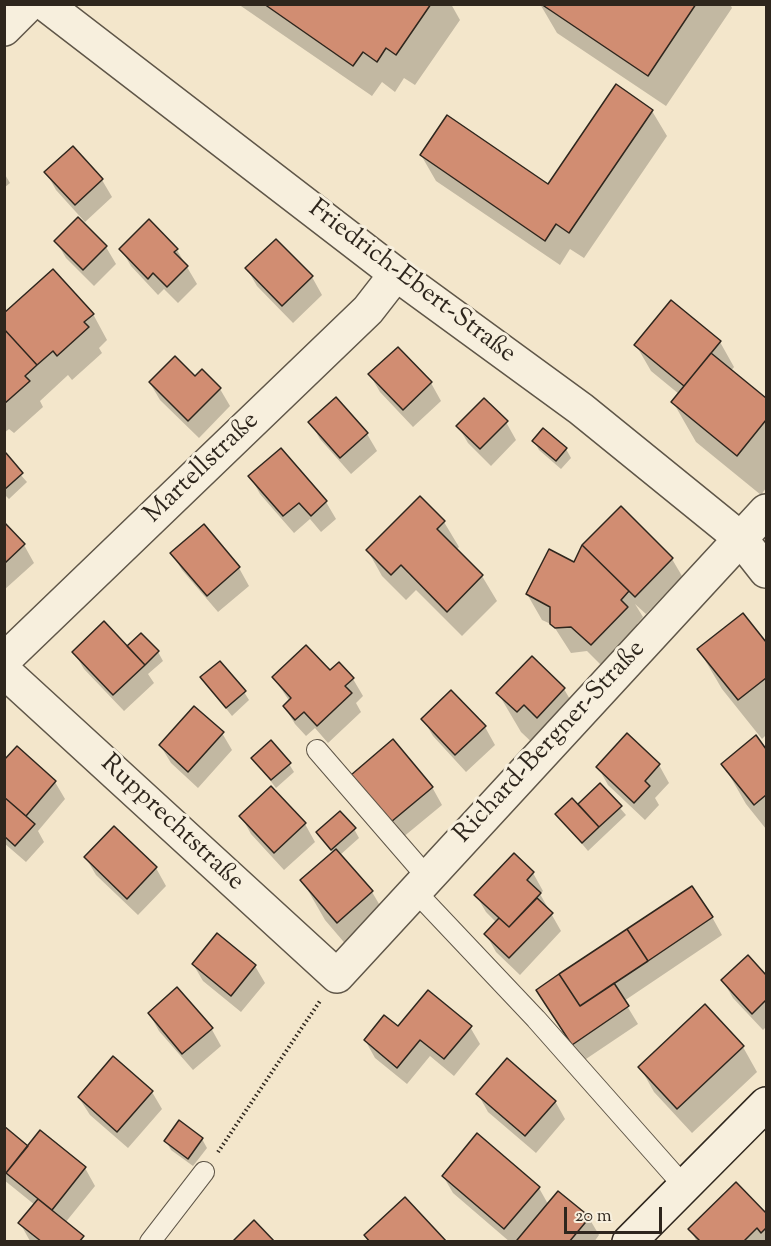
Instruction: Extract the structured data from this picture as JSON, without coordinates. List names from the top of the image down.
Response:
{
  "streets": {
    "street": [
      "Friedrich-Ebert-Straße",
      "Martellstraße",
      "Richard-Bergner-Straße",
      "Rupprechtstraße"
    ]
  },
  "crossings": [
    ["Friedrich-Ebert-Straße", "Martellstraße"],
    ["Friedrich-Ebert-Straße", "Richard-Bergner-Straße"],
    ["Richard-Bergner-Straße", "Rupprechtstraße"]
  ],
  "scale_bar": "20 m"
}
